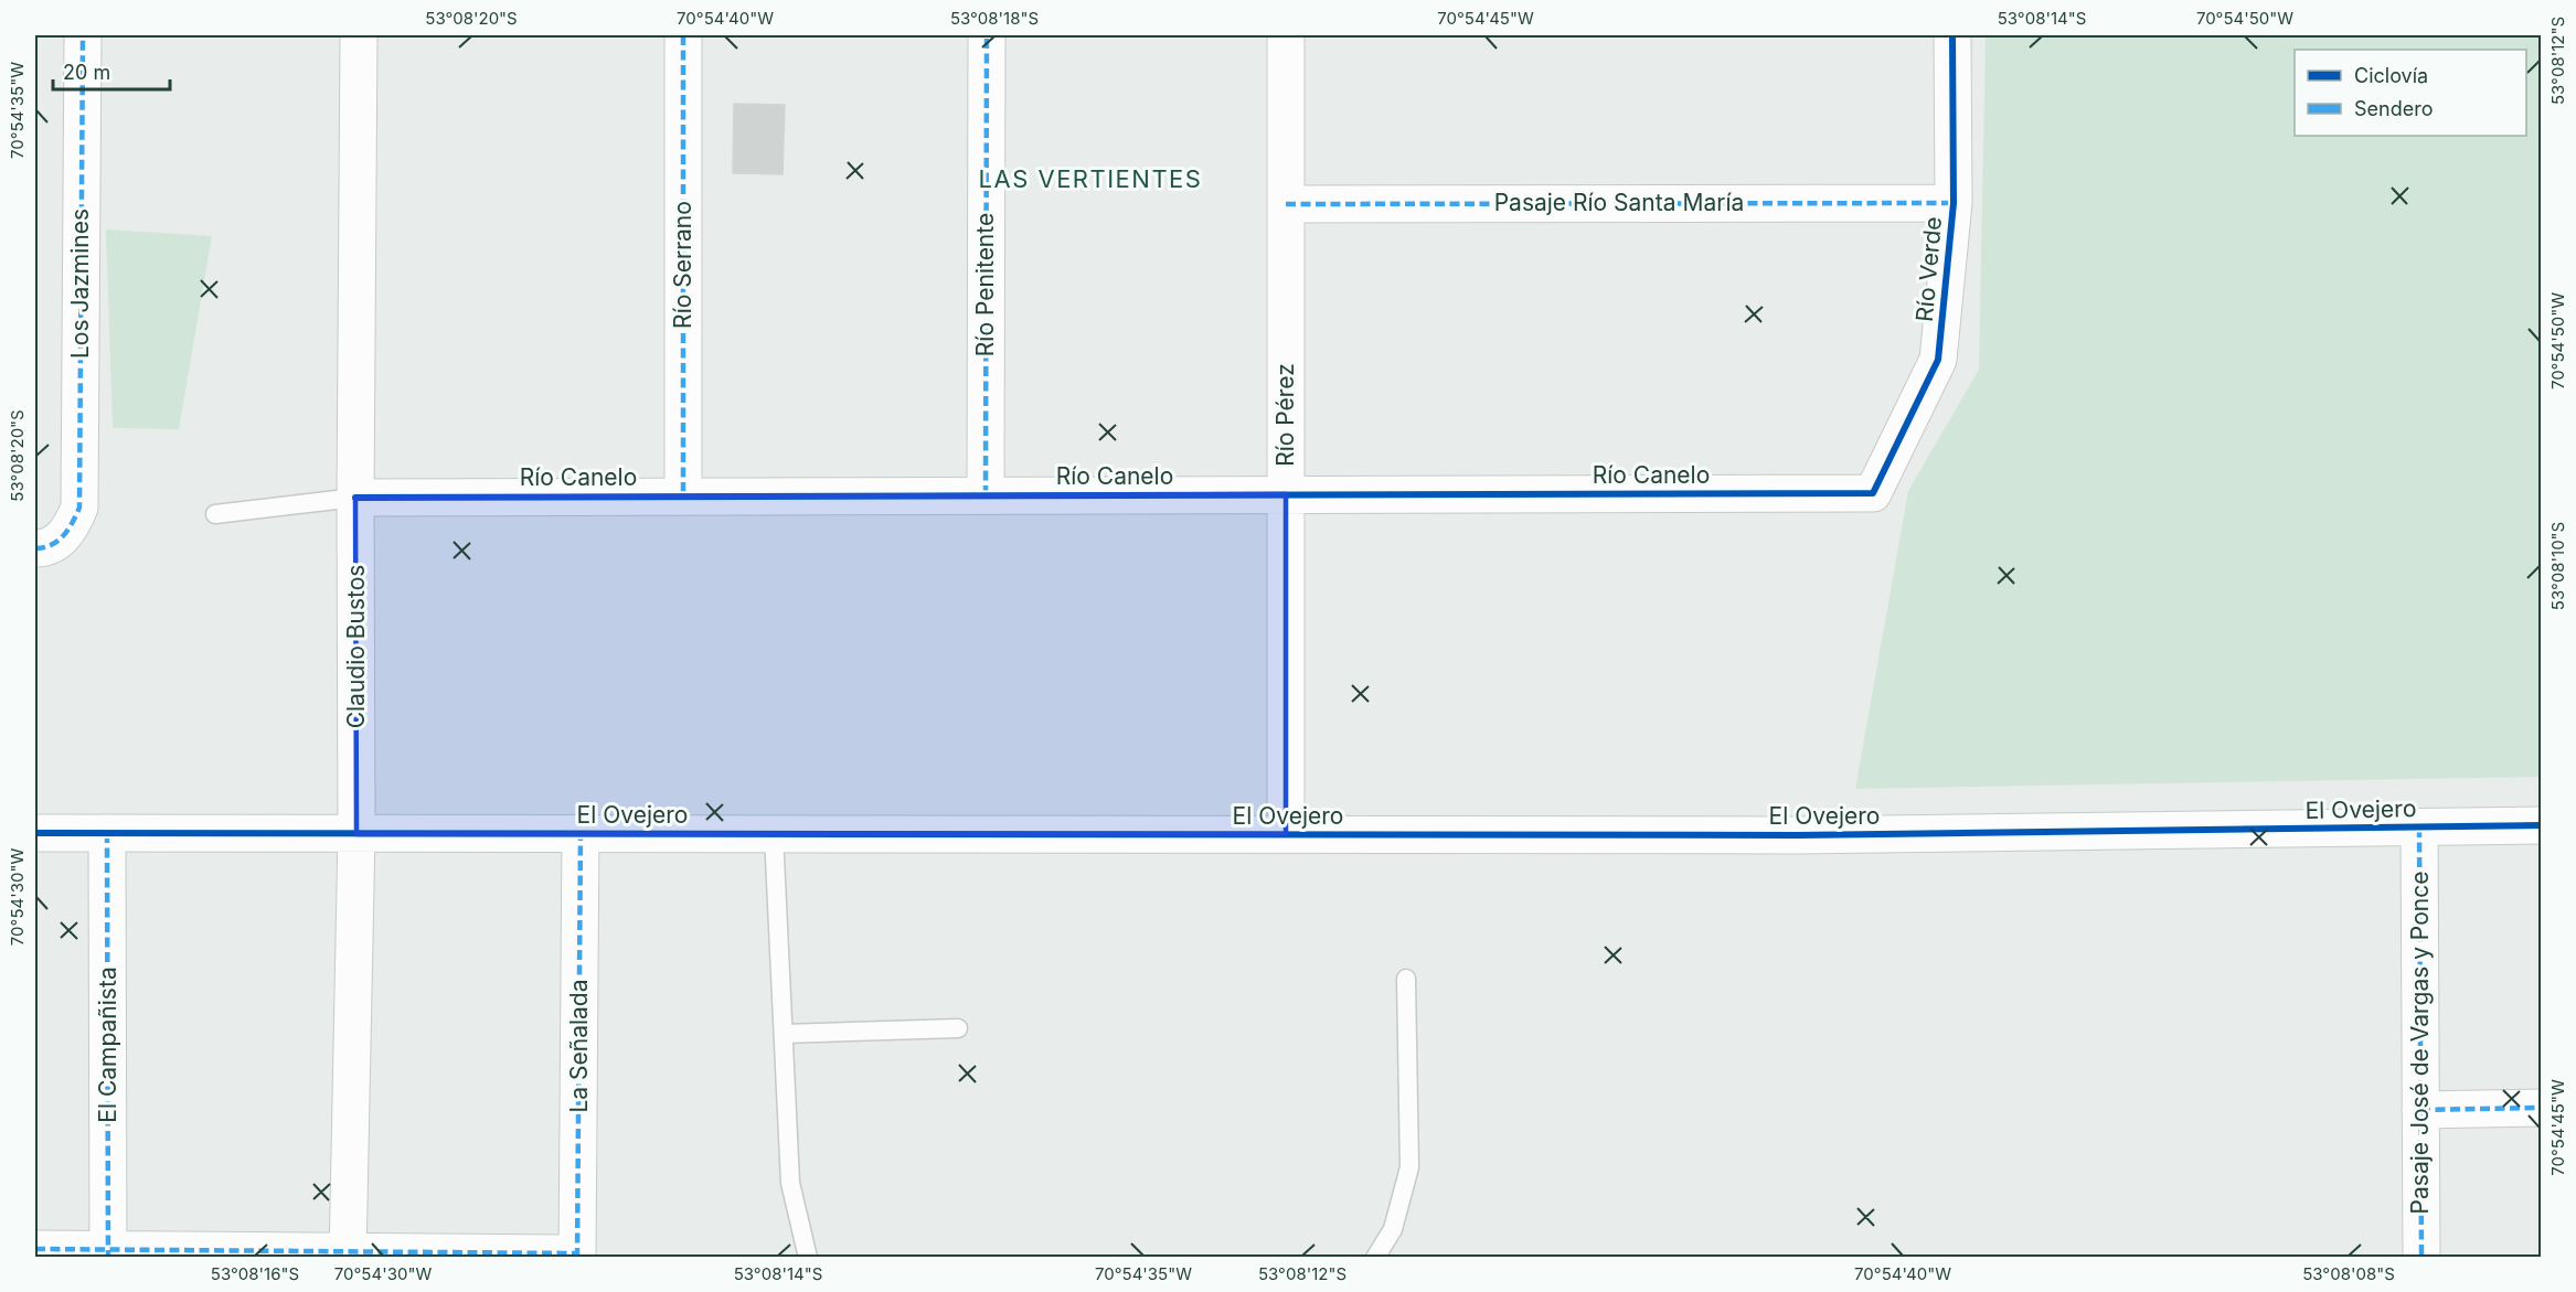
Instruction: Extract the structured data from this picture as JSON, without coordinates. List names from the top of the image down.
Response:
{
  "streets": {
    "street": [
      "Pasaje Río Santa María",
      "Río Serrano",
      "Río Verde",
      "Los Jazmines",
      "Río Penitente",
      "Río Pérez",
      "Río Canelo",
      "Claudio Bustos",
      "El Ovejero",
      "Pasaje José de Vargas y Ponce",
      "El Campañista",
      "La Señalada"
    ]
  },
  "crossings": [
    ["Pasaje Río Santa María", "Río Verde"],
    ["Pasaje Río Santa María", "Río Pérez"],
    ["Río Serrano", "Río Canelo"],
    ["Río Verde", "Río Canelo"],
    ["Río Penitente", "Río Canelo"],
    ["Río Pérez", "Río Canelo"],
    ["Río Pérez", "El Ovejero"],
    ["Río Canelo", "Claudio Bustos"],
    ["Claudio Bustos", "El Ovejero"],
    ["El Ovejero", "Pasaje José de Vargas y Ponce"],
    ["El Ovejero", "El Campañista"],
    ["El Ovejero", "La Señalada"]
  ],
  "districts": ["LAS VERTIENTES"],
  "legend": ["Ciclovía", "Sendero"],
  "scale_bar": "20 m",
  "coordinates": [
    "53°08'20\"S",
    "70°54'40\"W",
    "53°08'18\"S",
    "70°54'45\"W",
    "53°08'14\"S",
    "70°54'50\"W",
    "53°08'12\"S",
    "70°54'35\"W",
    "53°08'10\"S",
    "70°54'30\"W",
    "53°08'16\"S",
    "53°08'08\"S"
  ]
}
